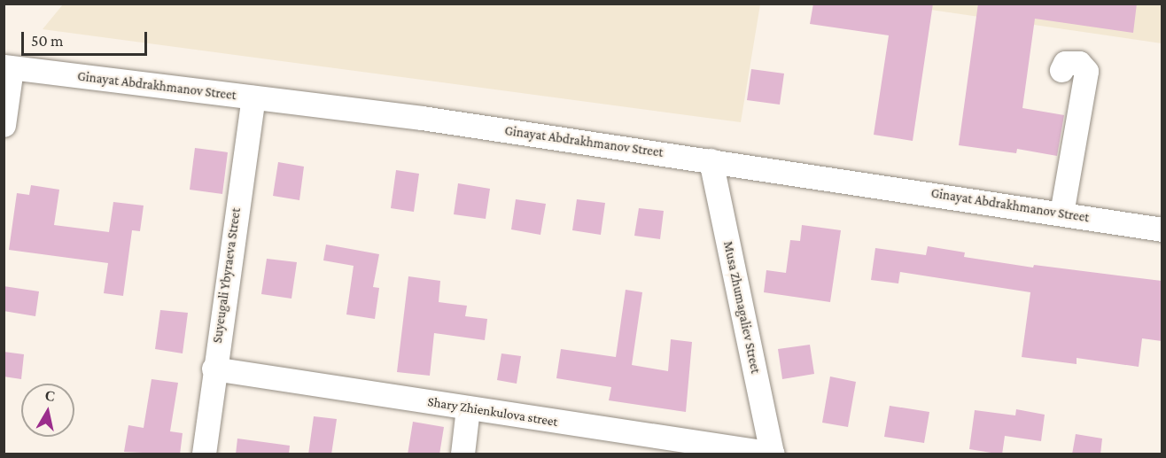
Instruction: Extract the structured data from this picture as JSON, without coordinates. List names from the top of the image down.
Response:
{
  "streets": {
    "street": [
      "Ginayat Abdrakhmanov Street",
      "Suyeugali Ybyraeva Street",
      "Musa Zhumagaliev Street",
      "Shary Zhienkulova street"
    ]
  },
  "crossings": [
    ["Ginayat Abdrakhmanov Street", "Suyeugali Ybyraeva Street"],
    ["Ginayat Abdrakhmanov Street", "Musa Zhumagaliev Street"],
    ["Suyeugali Ybyraeva Street", "Shary Zhienkulova street"],
    ["Musa Zhumagaliev Street", "Shary Zhienkulova street"]
  ],
  "scale_bar": "50 m",
  "north": "top"
}
